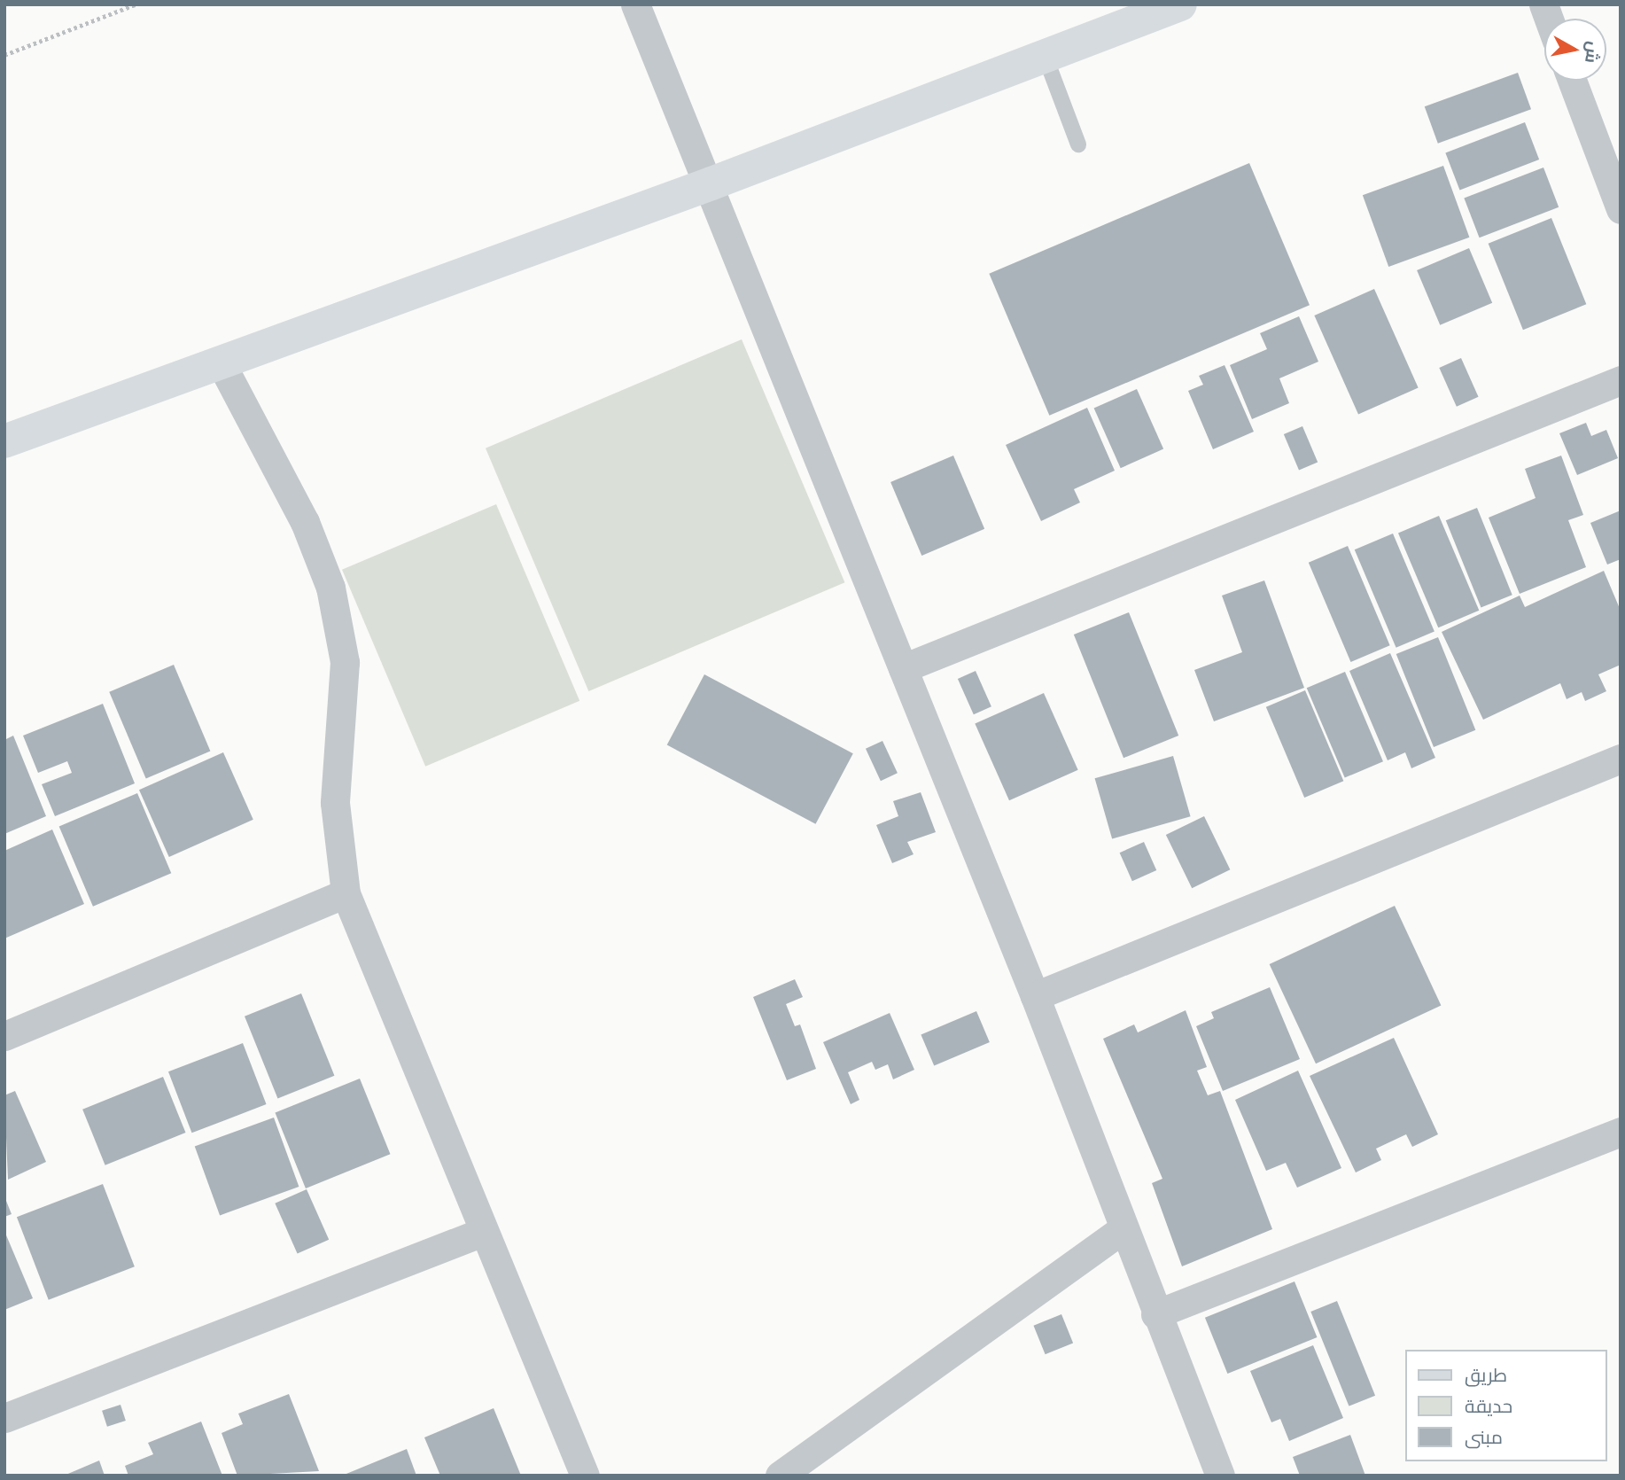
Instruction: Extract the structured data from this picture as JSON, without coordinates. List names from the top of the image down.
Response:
{
  "legend": ["طريق", "حديقة", "مبنى"],
  "north": "right"
}
